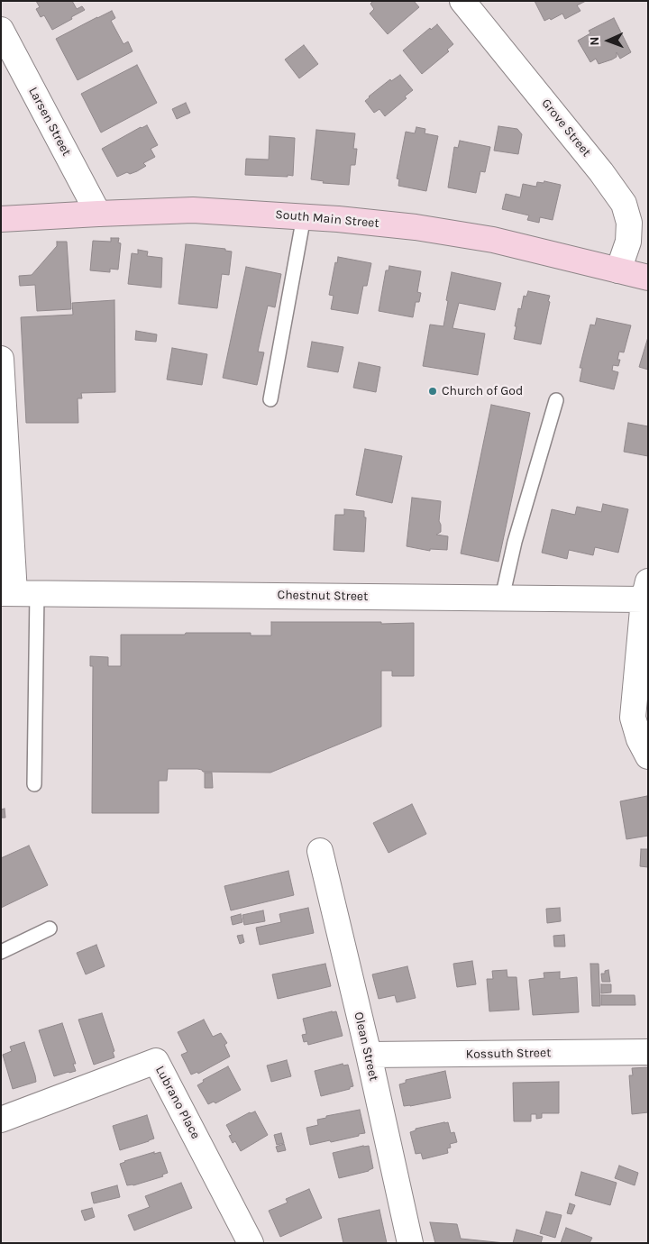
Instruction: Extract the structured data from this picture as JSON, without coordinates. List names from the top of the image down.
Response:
{
  "streets": {
    "main road": ["South Main Street"],
    "street": [
      "Larsen Street",
      "Grove Street",
      "Chestnut Street",
      "Olean Street",
      "Kossuth Street",
      "Lubrano Place"
    ]
  },
  "crossings": [
    ["Larsen Street", "South Main Street"],
    ["Grove Street", "South Main Street"],
    ["Olean Street", "Kossuth Street"]
  ],
  "places": ["Church of God"],
  "north": "left"
}
